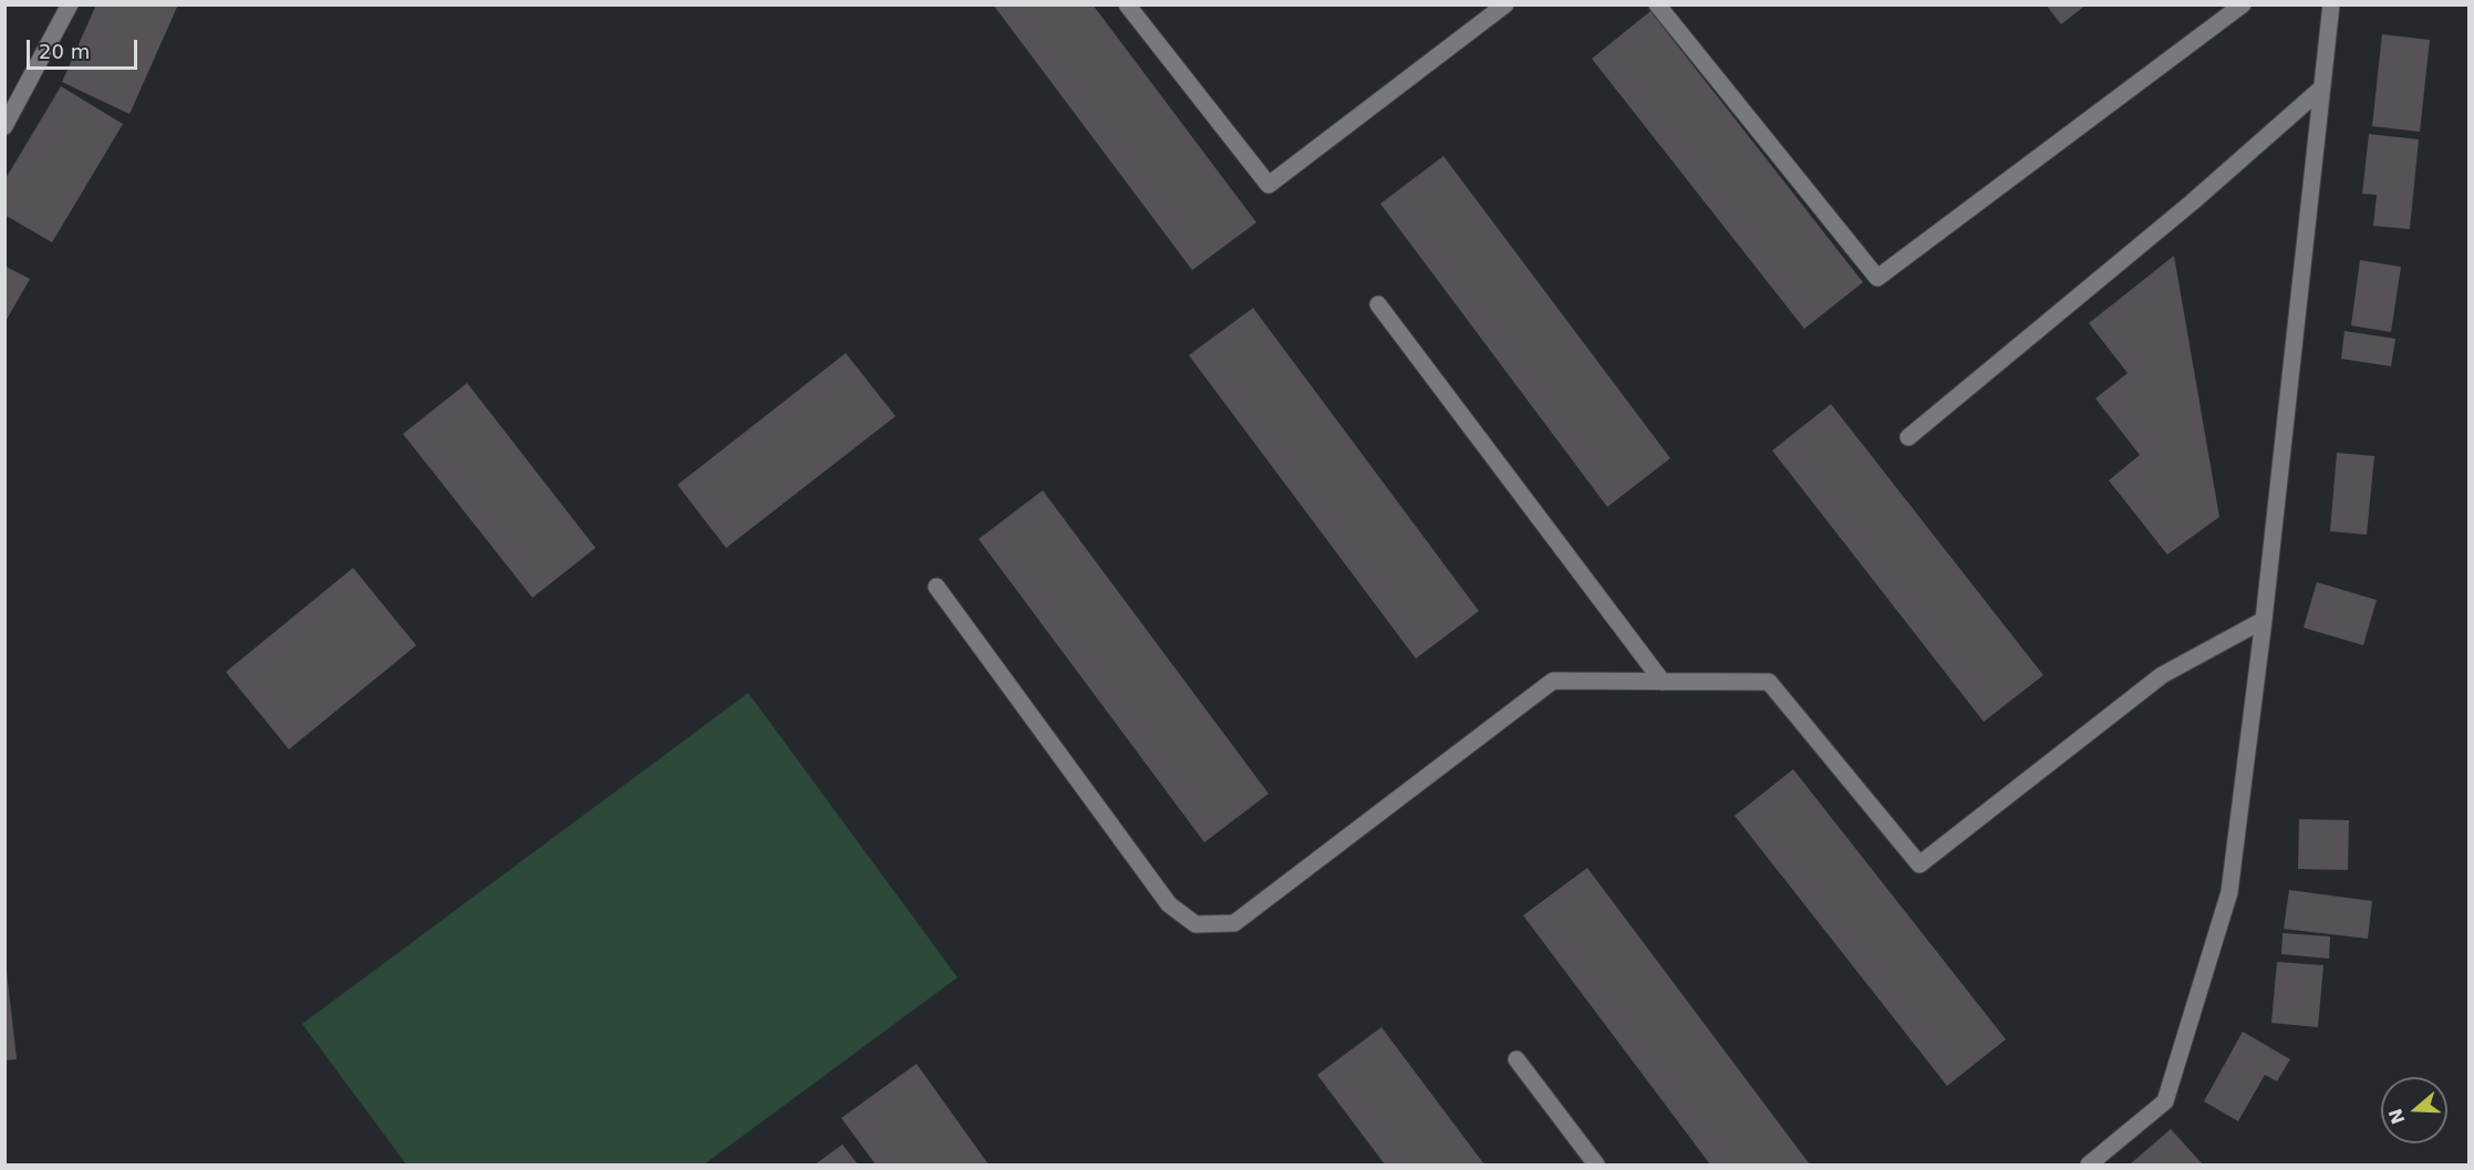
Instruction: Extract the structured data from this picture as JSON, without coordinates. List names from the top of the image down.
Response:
{
  "scale_bar": "20 m",
  "north": "left"
}
